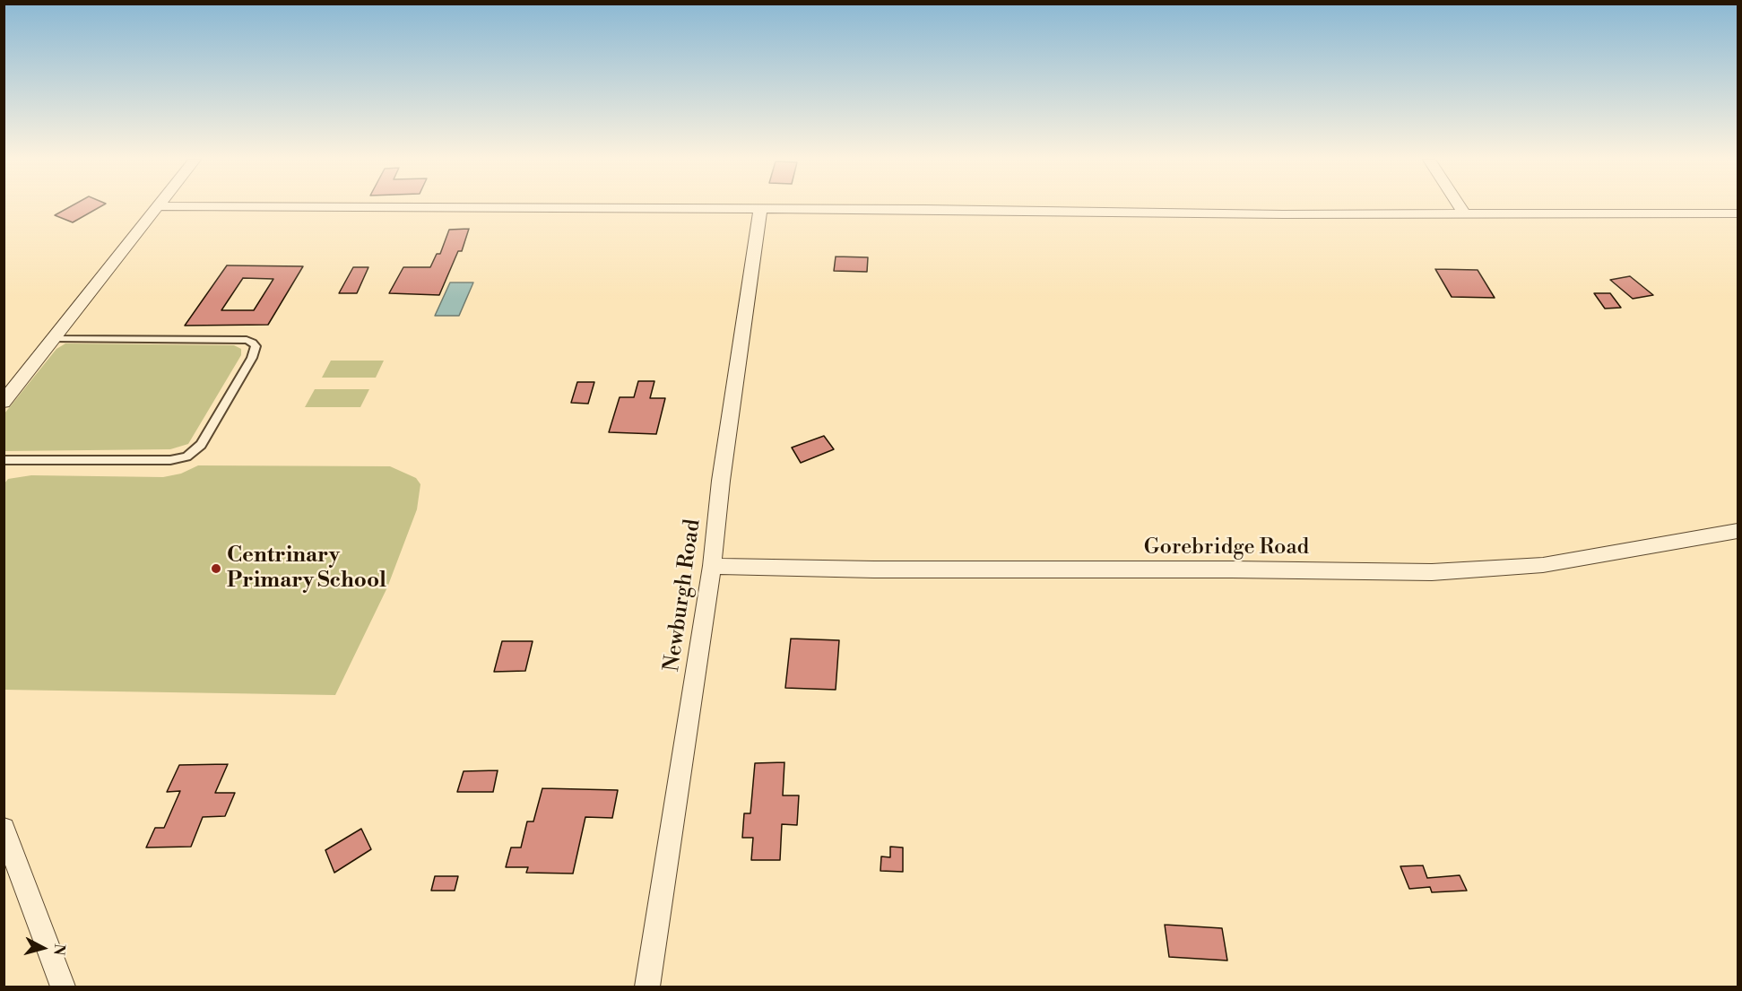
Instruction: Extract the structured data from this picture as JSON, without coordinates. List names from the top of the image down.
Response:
{
  "streets": {
    "street": ["Gorebridge Road", "Newburgh Road"]
  },
  "crossings": [
    ["Gorebridge Road", "Newburgh Road"]
  ],
  "places": ["Centrinary Primary School"],
  "north": "right"
}
